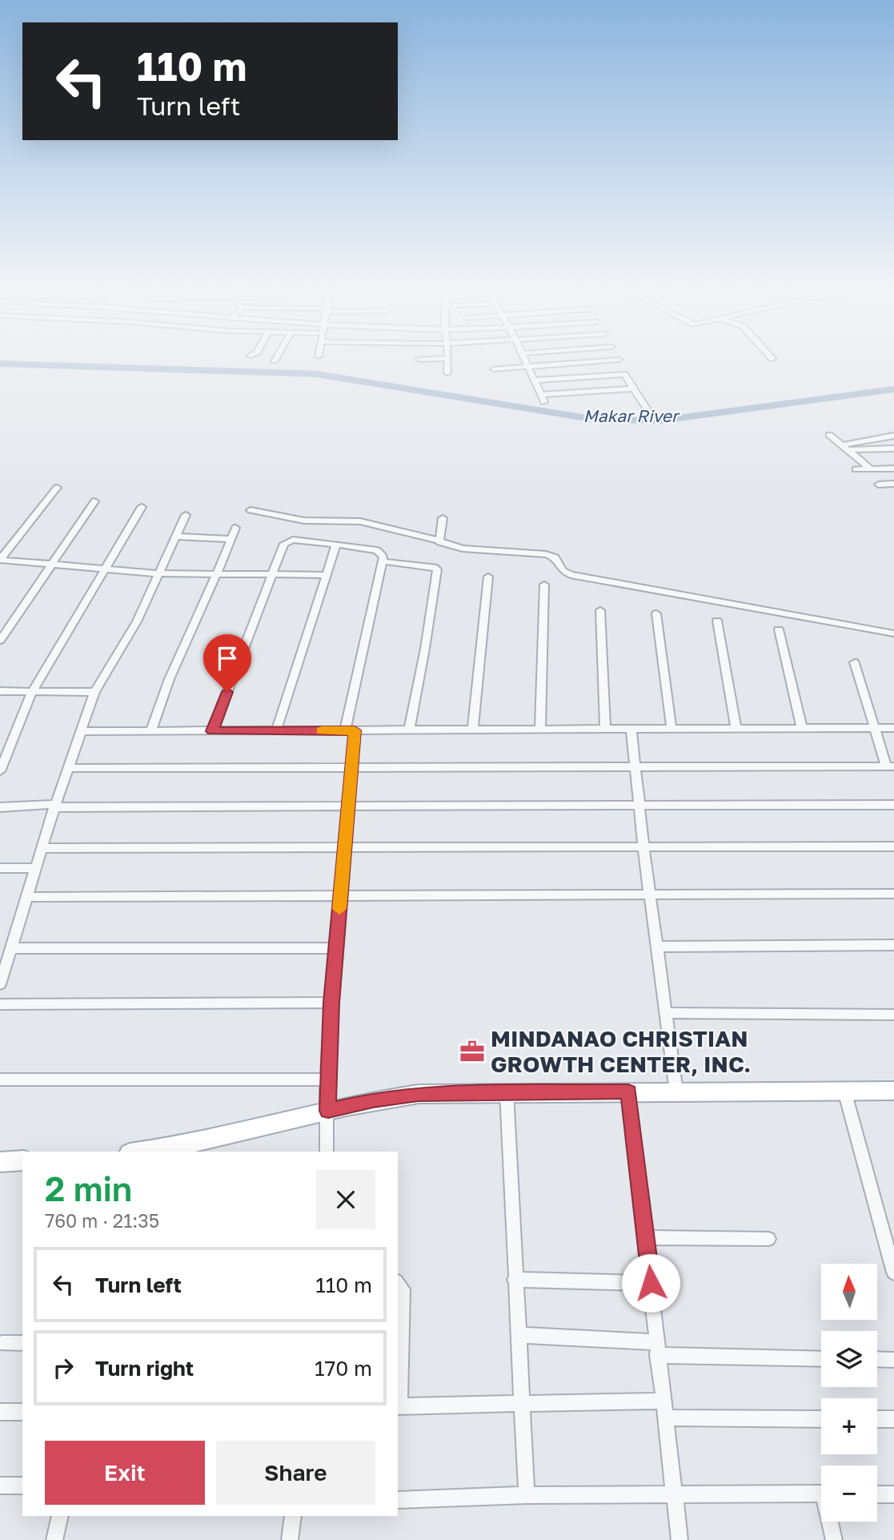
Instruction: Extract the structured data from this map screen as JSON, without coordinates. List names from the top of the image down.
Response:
{
  "water": ["Makar River"],
  "places": {
    "office": ["MINDANAO CHRISTIAN GROWTH CENTER, INC."]
  },
  "north": "top",
  "page": {
    "turn": ["110 m", "Turn left"],
    "heading": ["2 min", "760 m · 21:35"],
    "list": [
      {
        "name": "Turn left",
        "value": "110 m"
      },
      {
        "name": "Turn right",
        "value": "170 m"
      }
    ],
    "map_buttons": ["+", "−"],
    "buttons": ["Exit", "Share"]
  }
}
